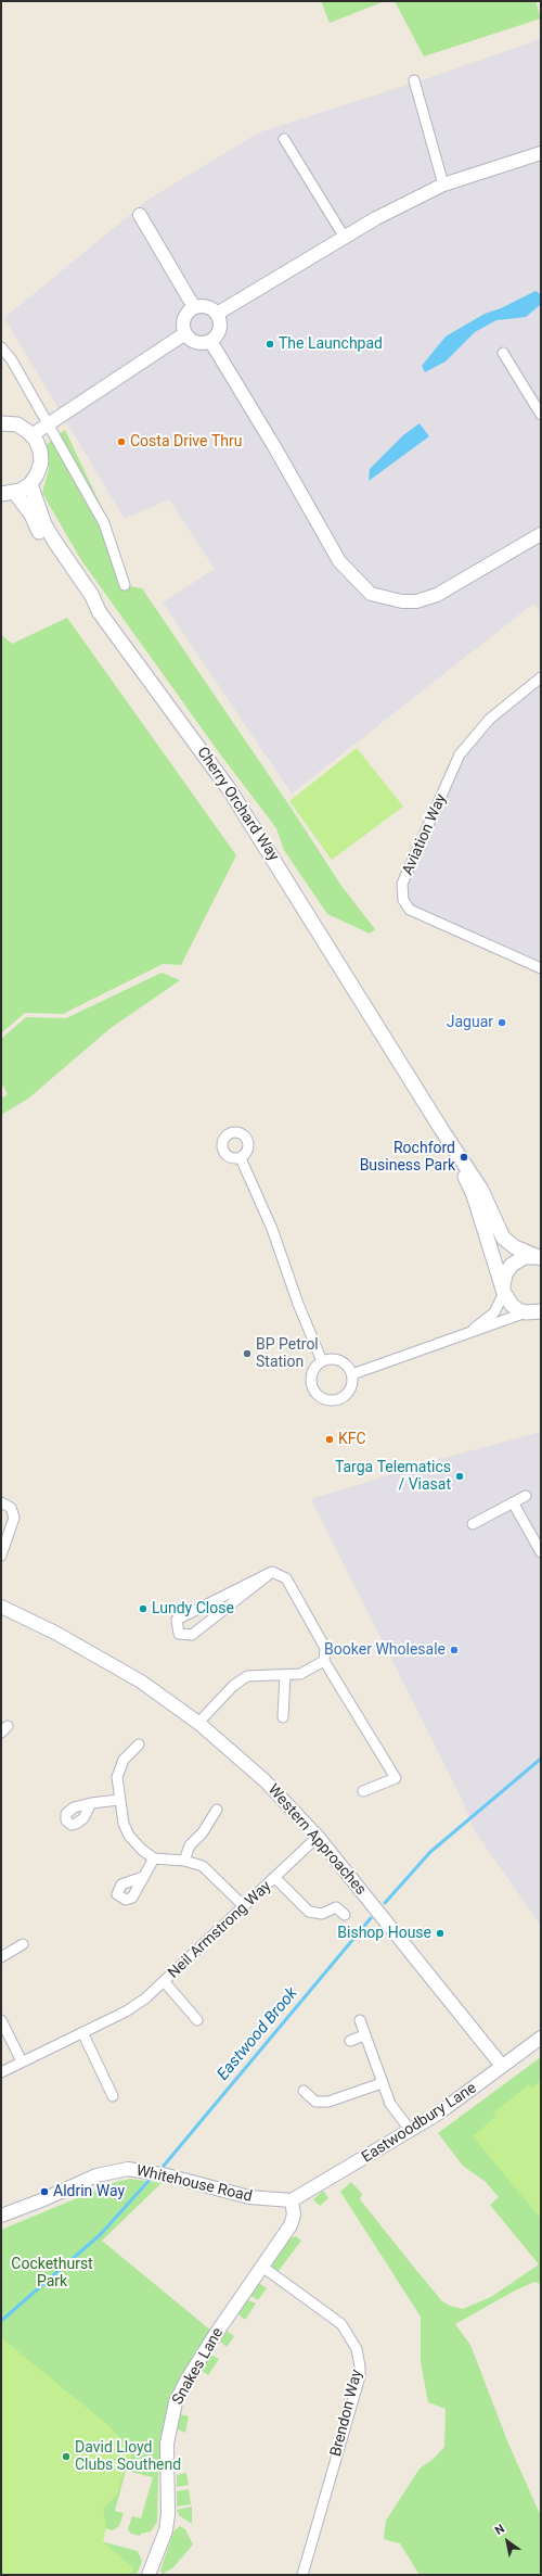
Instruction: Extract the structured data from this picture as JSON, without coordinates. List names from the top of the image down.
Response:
{
  "streets": {
    "main road": ["Cherry Orchard Way"],
    "street": [
      "Aviation Way",
      "Western Approaches",
      "Neil Armstrong Way",
      "Eastwoodbury Lane",
      "Whitehouse Road",
      "Snakes Lane",
      "Brendon Way"
    ]
  },
  "crossings": [
    ["Western Approaches", "Neil Armstrong Way"],
    ["Western Approaches", "Eastwoodbury Lane"],
    ["Eastwoodbury Lane", "Whitehouse Road"],
    ["Eastwoodbury Lane", "Snakes Lane"],
    ["Whitehouse Road", "Snakes Lane"],
    ["Snakes Lane", "Brendon Way"]
  ],
  "water": ["Eastwood Brook"],
  "parks": ["Cockethurst Park"],
  "places": [
    "The Launchpad",
    "Costa Drive Thru",
    "Jaguar",
    "Rochford Business Park",
    "BP Petrol Station",
    "KFC",
    "Targa Telematics / Viasat",
    "Lundy Close",
    "Booker Wholesale",
    "Bishop House",
    "Aldrin Way",
    "David Lloyd Clubs Southend"
  ],
  "north": "top left"
}
